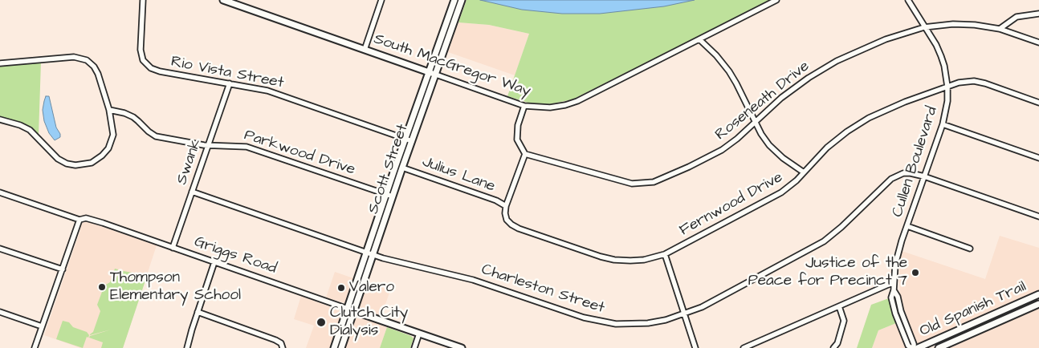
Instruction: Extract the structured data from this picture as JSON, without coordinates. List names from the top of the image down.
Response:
{
  "streets": {
    "main road": [
      "South MacGregor Way",
      "Scott Street",
      "Griggs Road",
      "Old Spanish Trail"
    ],
    "street": [
      "Rio Vista Street",
      "Roseneath Drive",
      "Parkwood Drive",
      "Swank",
      "Cullen Boulevard",
      "Julius Lane",
      "Fernwood Drive",
      "Charleston Street"
    ]
  },
  "crossings": [
    ["South MacGregor Way", "Scott Street"],
    ["Rio Vista Street", "Swank"],
    ["Rio Vista Street", "Scott Street"],
    ["Roseneath Drive", "Cullen Boulevard"],
    ["Parkwood Drive", "Swank"],
    ["Parkwood Drive", "Scott Street"],
    ["Swank", "Griggs Road"],
    ["Swank", "Charleston Street"],
    ["Cullen Boulevard", "Fernwood Drive"],
    ["Cullen Boulevard", "Charleston Street"],
    ["Scott Street", "Julius Lane"],
    ["Scott Street", "Griggs Road"],
    ["Scott Street", "Charleston Street"],
    ["Julius Lane", "Fernwood Drive"]
  ],
  "places": [
    "Justice of the Peace for Precinct 7",
    "Thompson Elementary School",
    "Valero",
    "Clutch City Dialysis"
  ]
}
